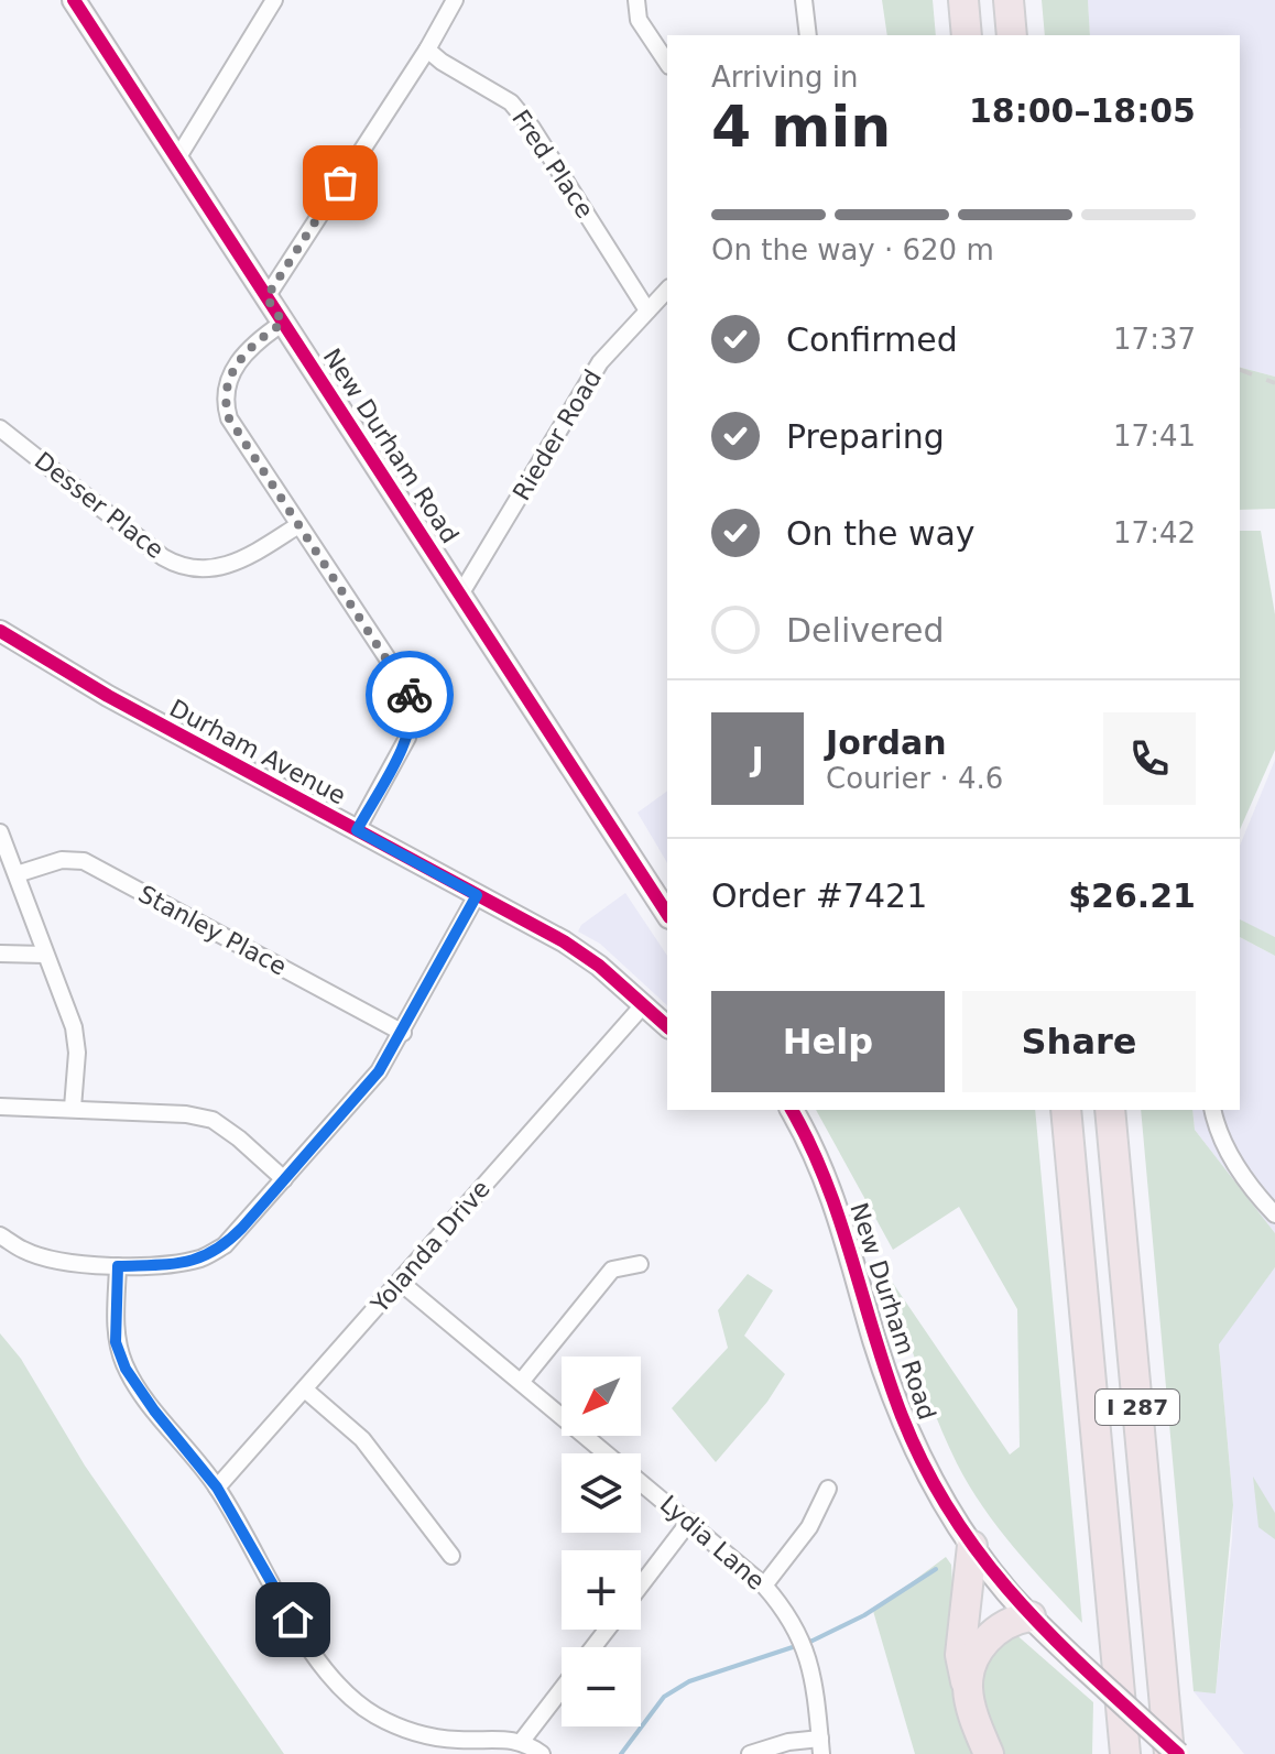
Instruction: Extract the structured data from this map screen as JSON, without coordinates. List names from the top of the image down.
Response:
{
  "streets": {
    "highway": ["I 287"],
    "main road": ["New Durham Road"],
    "street": [
      "Fred Place",
      "Rieder Road",
      "Desser Place",
      "Durham Avenue",
      "Stanley Place",
      "Yolanda Drive",
      "Lydia Lane"
    ]
  },
  "crossings": [
    ["Fred Place", "Rieder Road"],
    ["Rieder Road", "New Durham Road"],
    ["Durham Avenue", "Yolanda Drive"],
    ["Yolanda Drive", "Lydia Lane"]
  ],
  "north": "bottom left",
  "page": {
    "heading": ["4 min", "Arriving in", "18:00–18:05"],
    "panel": [
      "Jordan",
      "Courier · 4.6",
      "Order #7421",
      "$26.21"
    ],
    "bar": "On the way · 620 m",
    "list": [
      ["Confirmed", "17:37"],
      ["Preparing", "17:41"],
      ["On the way", "17:42"],
      "Delivered"
    ],
    "round": "J",
    "buttons": ["Help", "Share"],
    "map_buttons": ["+", "−"]
  }
}
